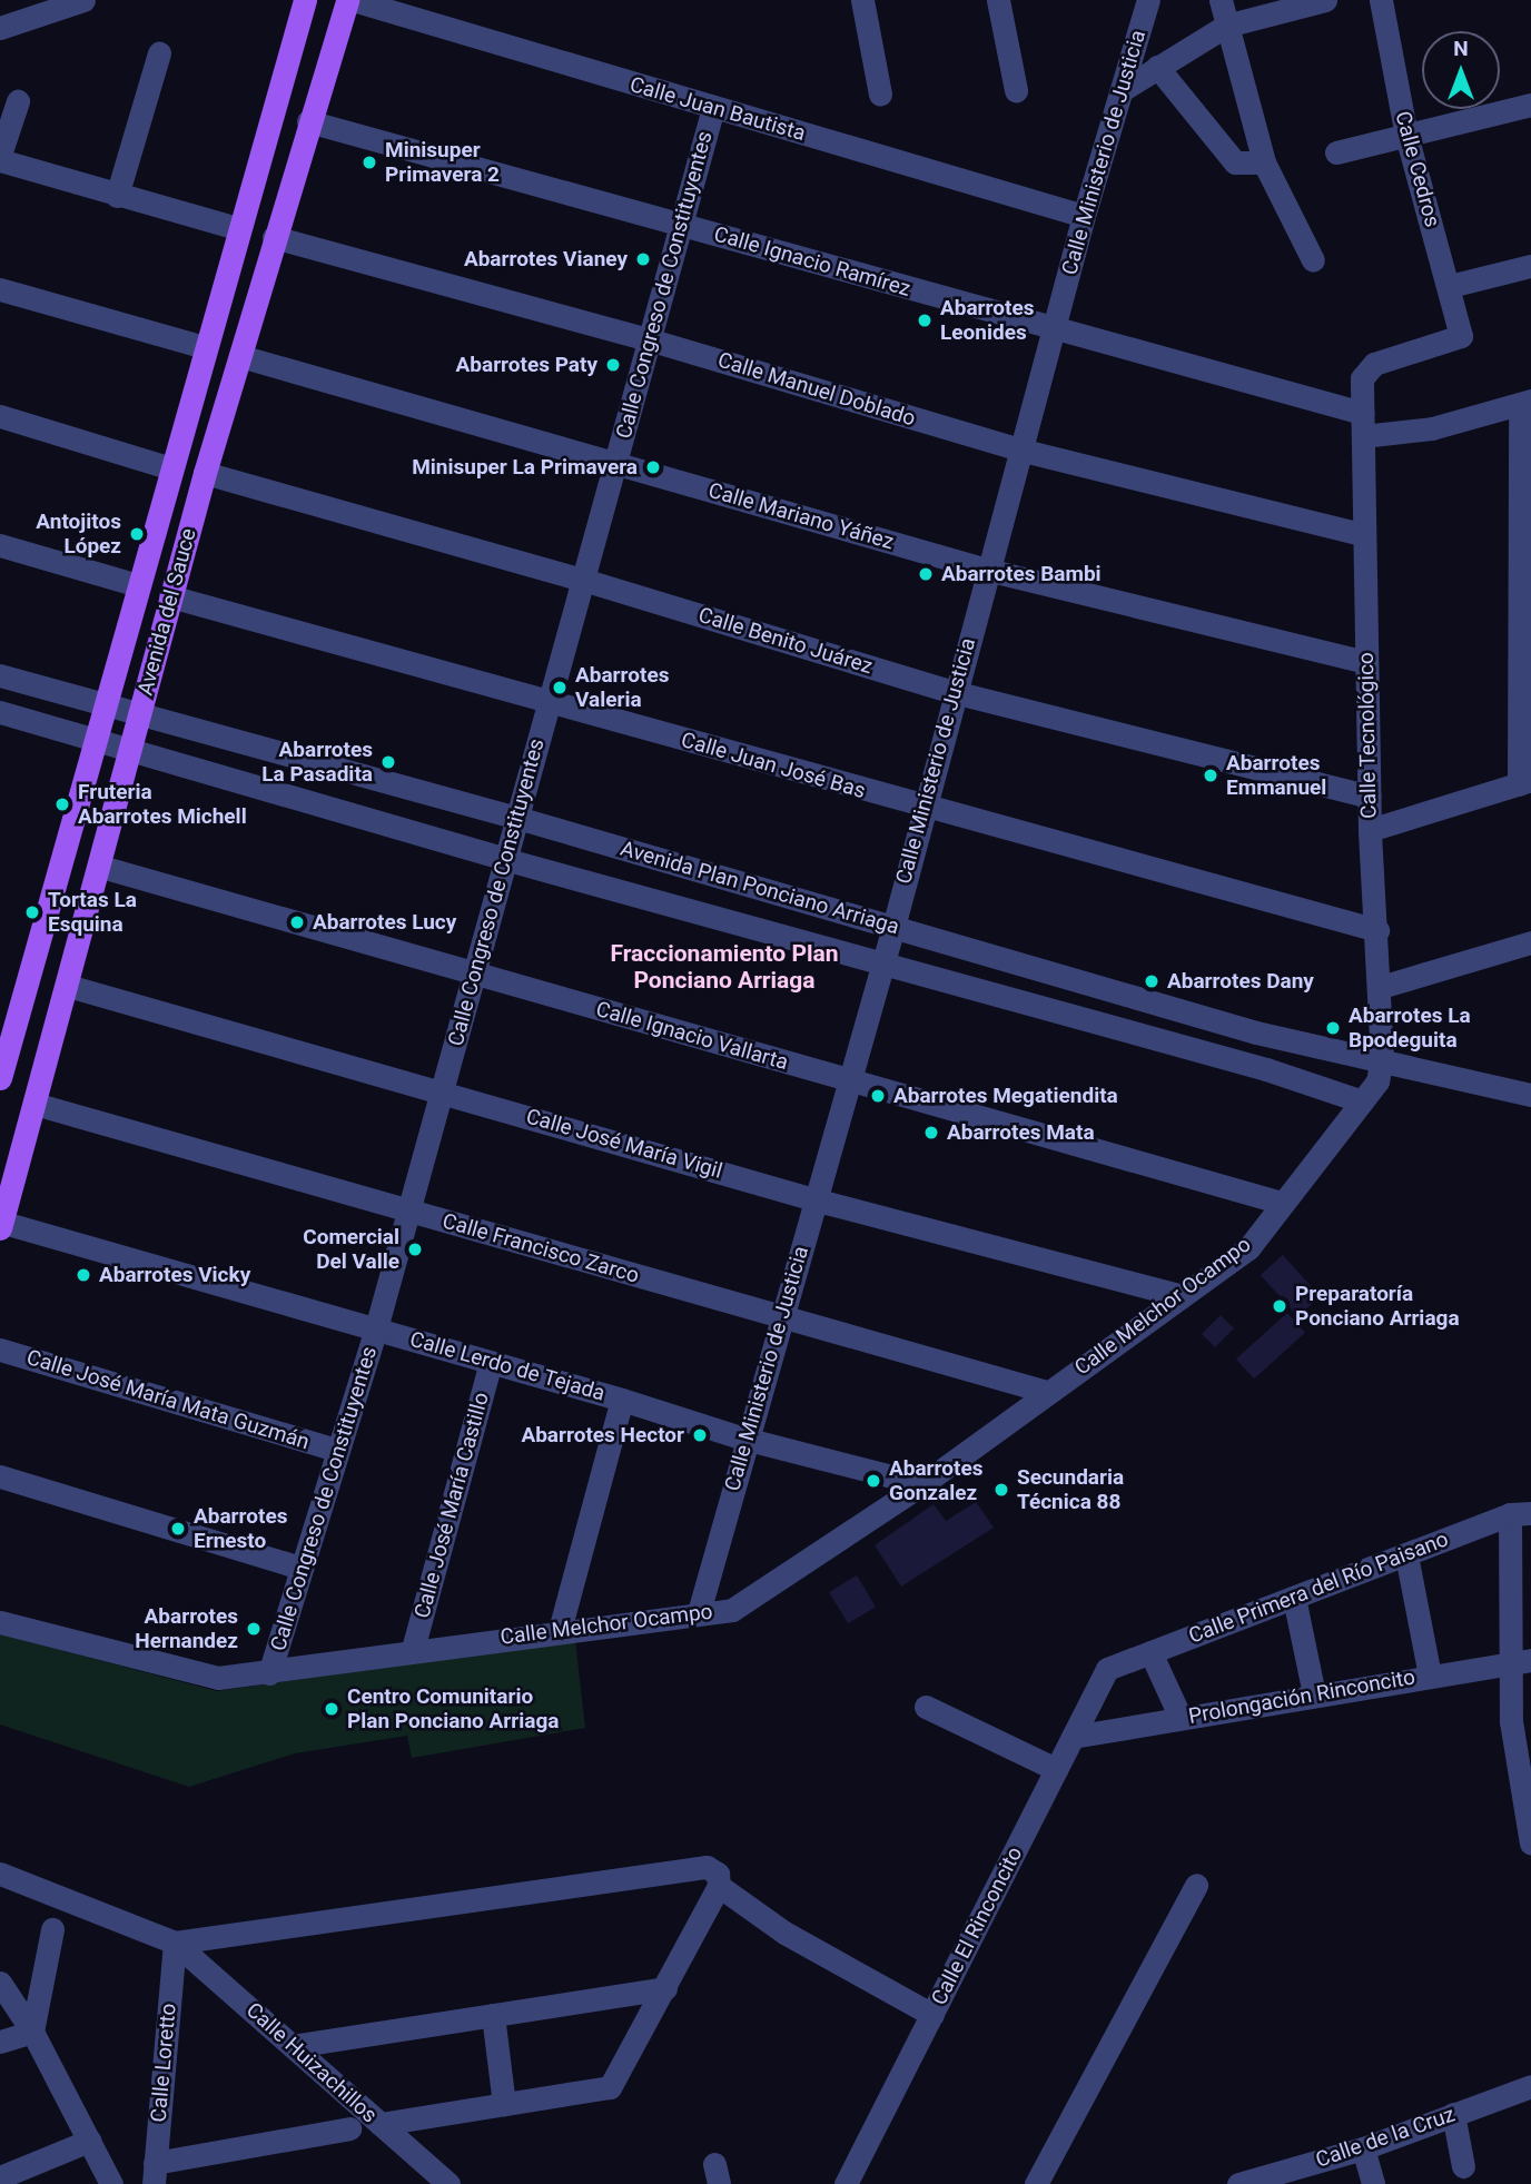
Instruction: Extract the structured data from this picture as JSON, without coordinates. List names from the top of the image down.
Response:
{
  "streets": {
    "main road": ["Avenida del Sauce"],
    "street": [
      "Calle Juan Bautista",
      "Calle Ministerio de Justicia",
      "Calle Cedros",
      "Calle Ignacio Ramírez",
      "Calle Congreso de Constituyentes",
      "Calle Manuel Doblado",
      "Calle Mariano Yáñez",
      "Calle Benito Juárez",
      "Calle Tecnológico",
      "Calle Juan José Bas",
      "Avenida Plan Ponciano Arriaga",
      "Calle Ignacio Vallarta",
      "Calle José María Vigil",
      "Calle Francisco Zarco",
      "Calle Melchor Ocampo",
      "Calle Lerdo de Tejada",
      "Calle José María Mata Guzmán",
      "Calle José María Castillo",
      "Calle Primera del Río Paisano",
      "Prolongación Rinconcito",
      "Calle El Rinconcito",
      "Calle Loretto",
      "Calle Huizachillos",
      "Calle de la Cruz"
    ]
  },
  "crossings": [
    ["Calle Juan Bautista", "Calle Ministerio de Justicia"],
    ["Calle Juan Bautista", "Calle Congreso de Constituyentes"],
    ["Calle Ministerio de Justicia", "Calle Ignacio Ramírez"],
    ["Calle Ministerio de Justicia", "Calle Manuel Doblado"],
    ["Calle Ministerio de Justicia", "Calle Mariano Yáñez"],
    ["Calle Ministerio de Justicia", "Calle Benito Juárez"],
    ["Calle Ministerio de Justicia", "Calle Juan José Bas"],
    ["Calle Ministerio de Justicia", "Avenida Plan Ponciano Arriaga"],
    ["Calle Ministerio de Justicia", "Calle Ignacio Vallarta"],
    ["Calle Ministerio de Justicia", "Calle José María Vigil"],
    ["Calle Ministerio de Justicia", "Calle Francisco Zarco"],
    ["Calle Ministerio de Justicia", "Calle Melchor Ocampo"],
    ["Calle Ministerio de Justicia", "Calle Lerdo de Tejada"],
    ["Calle Cedros", "Calle Tecnológico"],
    ["Calle Ignacio Ramírez", "Calle Congreso de Constituyentes"],
    ["Calle Ignacio Ramírez", "Avenida del Sauce"],
    ["Calle Ignacio Ramírez", "Calle Tecnológico"],
    ["Calle Congreso de Constituyentes", "Calle Manuel Doblado"],
    ["Calle Congreso de Constituyentes", "Calle Mariano Yáñez"],
    ["Calle Congreso de Constituyentes", "Calle Benito Juárez"],
    ["Calle Congreso de Constituyentes", "Calle Juan José Bas"],
    ["Calle Congreso de Constituyentes", "Avenida Plan Ponciano Arriaga"],
    ["Calle Congreso de Constituyentes", "Calle Ignacio Vallarta"],
    ["Calle Congreso de Constituyentes", "Calle José María Vigil"],
    ["Calle Congreso de Constituyentes", "Calle Francisco Zarco"],
    ["Calle Congreso de Constituyentes", "Calle Melchor Ocampo"],
    ["Calle Congreso de Constituyentes", "Calle Lerdo de Tejada"],
    ["Calle Congreso de Constituyentes", "Calle José María Mata Guzmán"],
    ["Calle Manuel Doblado", "Avenida del Sauce"],
    ["Calle Manuel Doblado", "Calle Tecnológico"],
    ["Calle Mariano Yáñez", "Avenida del Sauce"],
    ["Calle Mariano Yáñez", "Calle Tecnológico"],
    ["Avenida del Sauce", "Calle Benito Juárez"],
    ["Avenida del Sauce", "Calle Juan José Bas"],
    ["Avenida del Sauce", "Avenida Plan Ponciano Arriaga"],
    ["Avenida del Sauce", "Calle Ignacio Vallarta"],
    ["Avenida del Sauce", "Calle José María Vigil"],
    ["Avenida del Sauce", "Calle Francisco Zarco"],
    ["Avenida del Sauce", "Calle Lerdo de Tejada"],
    ["Calle Benito Juárez", "Calle Tecnológico"],
    ["Calle Tecnológico", "Calle Juan José Bas"],
    ["Calle Tecnológico", "Avenida Plan Ponciano Arriaga"],
    ["Calle Tecnológico", "Calle Melchor Ocampo"],
    ["Avenida Plan Ponciano Arriaga", "Calle Melchor Ocampo"],
    ["Calle Ignacio Vallarta", "Calle Melchor Ocampo"],
    ["Calle José María Vigil", "Calle Melchor Ocampo"],
    ["Calle Francisco Zarco", "Calle Melchor Ocampo"],
    ["Calle Melchor Ocampo", "Calle Lerdo de Tejada"],
    ["Calle Melchor Ocampo", "Calle José María Castillo"],
    ["Calle Lerdo de Tejada", "Calle José María Castillo"],
    ["Calle Primera del Río Paisano", "Calle El Rinconcito"],
    ["Prolongación Rinconcito", "Calle El Rinconcito"],
    ["Calle Loretto", "Calle Huizachillos"]
  ],
  "districts": ["Fraccionamiento Plan Ponciano Arriaga"],
  "places": [
    "Minisuper Primavera 2",
    "Abarrotes Vianey",
    "Abarrotes Leonides",
    "Abarrotes Paty",
    "Minisuper La Primavera",
    "Antojitos López",
    "Abarrotes Bambi",
    "Abarrotes Valeria",
    "Abarrotes La Pasadita",
    "Abarrotes Emmanuel",
    "Fruteria Abarrotes Michell",
    "Tortas La Esquina",
    "Abarrotes Lucy",
    "Abarrotes Dany",
    "Abarrotes La Bpodeguita",
    "Abarrotes Megatiendita",
    "Abarrotes Mata",
    "Comercial Del Valle",
    "Abarrotes Vicky",
    "Preparatoría Ponciano Arriaga",
    "Abarrotes Hector",
    "Abarrotes Gonzalez",
    "Secundaria Técnica 88",
    "Abarrotes Ernesto",
    "Abarrotes Hernandez",
    "Centro Comunitario Plan Ponciano Arriaga"
  ],
  "north": "top"
}
